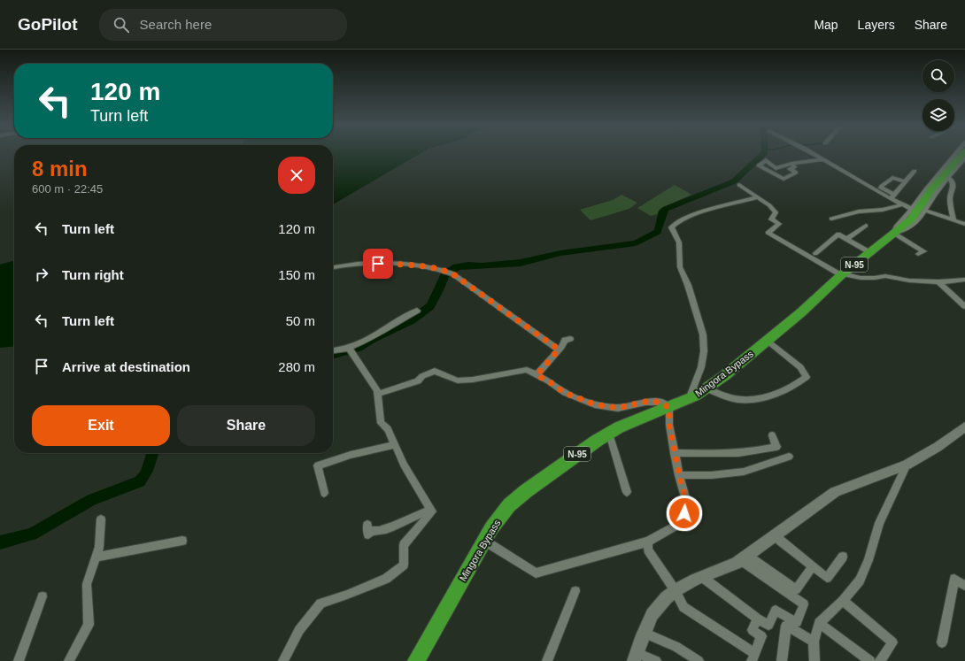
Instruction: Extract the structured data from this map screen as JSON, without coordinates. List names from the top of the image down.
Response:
{
  "streets": {
    "highway": ["N-95", "Mingora Bypass"]
  },
  "page": {
    "header": "GoPilot",
    "search": "Search here",
    "nav": ["Map", "Layers", "Share"],
    "turn": ["120 m", "Turn left"],
    "heading": ["8 min", "600 m · 22:45"],
    "list": [
      {
        "name": "Turn left",
        "value": "120 m"
      },
      {
        "name": "Turn right",
        "value": "150 m"
      },
      {
        "name": "Turn left",
        "value": "50 m"
      },
      {
        "name": "Arrive at destination",
        "value": "280 m"
      }
    ],
    "buttons": ["Exit", "Share"]
  }
}
